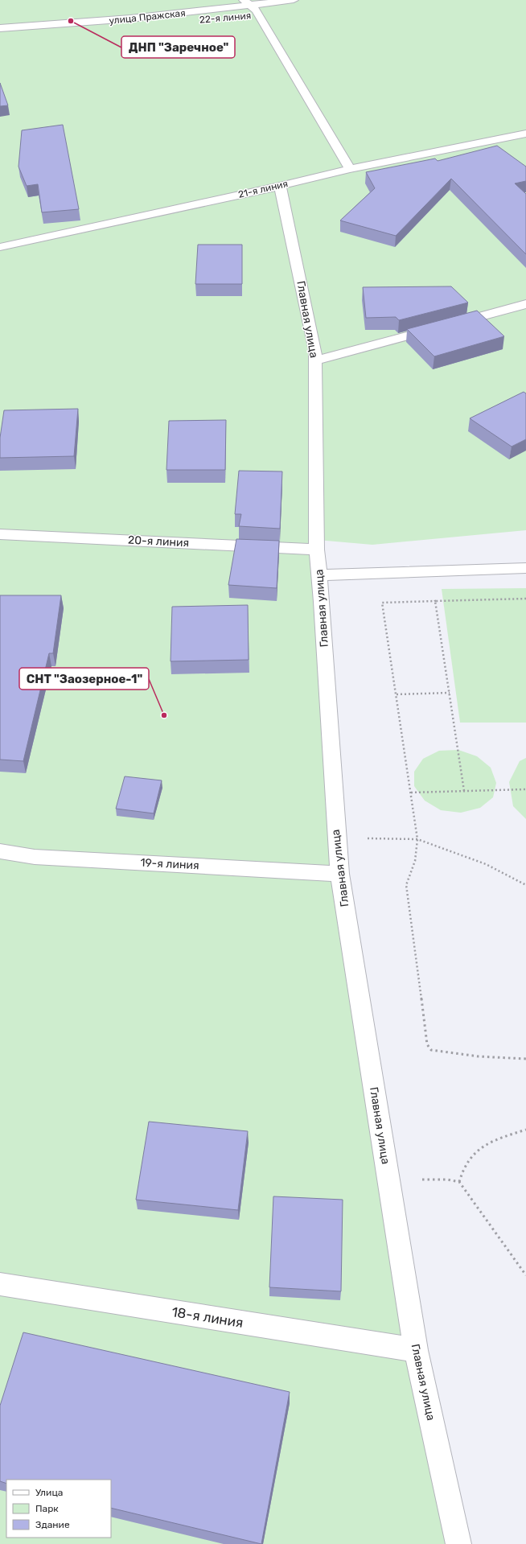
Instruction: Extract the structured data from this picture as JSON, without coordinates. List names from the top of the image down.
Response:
{
  "streets": {
    "street": [
      "улица Пражская",
      "22-я линия",
      "21-я линия",
      "Главная улица",
      "20-я линия",
      "19-я линия",
      "18-я линия"
    ]
  },
  "crossings": [
    ["21-я линия", "Главная улица"],
    ["Главная улица", "20-я линия"],
    ["Главная улица", "19-я линия"],
    ["Главная улица", "18-я линия"]
  ],
  "places": ["ДНП \"Заречное\"", "СНТ \"Заозерное-1\""],
  "legend": ["Улица", "Парк", "Здание"]
}
